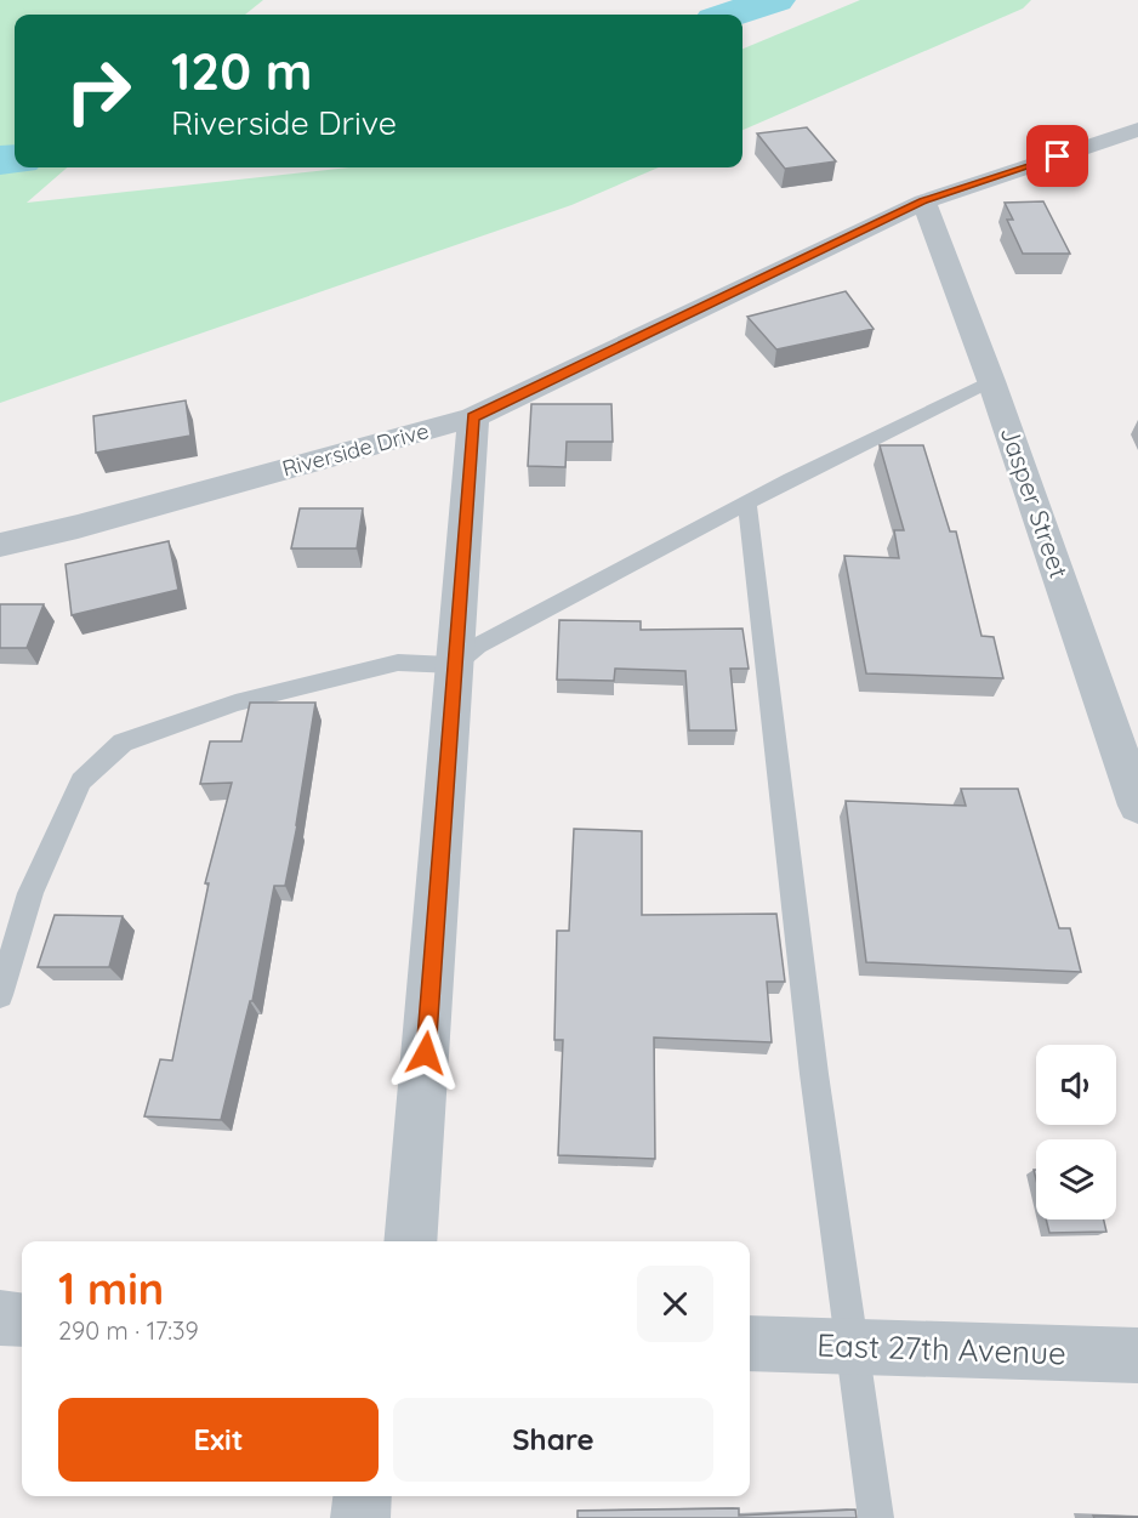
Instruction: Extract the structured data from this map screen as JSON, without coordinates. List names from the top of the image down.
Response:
{
  "streets": {
    "street": ["Riverside Drive", "Jasper Street", "East 27th Avenue"]
  },
  "crossings": [
    ["Riverside Drive", "Jasper Street"]
  ],
  "page": {
    "turn": ["120 m", "Riverside Drive"],
    "heading": ["1 min", "290 m · 17:39"],
    "buttons": ["Exit", "Share"]
  }
}
